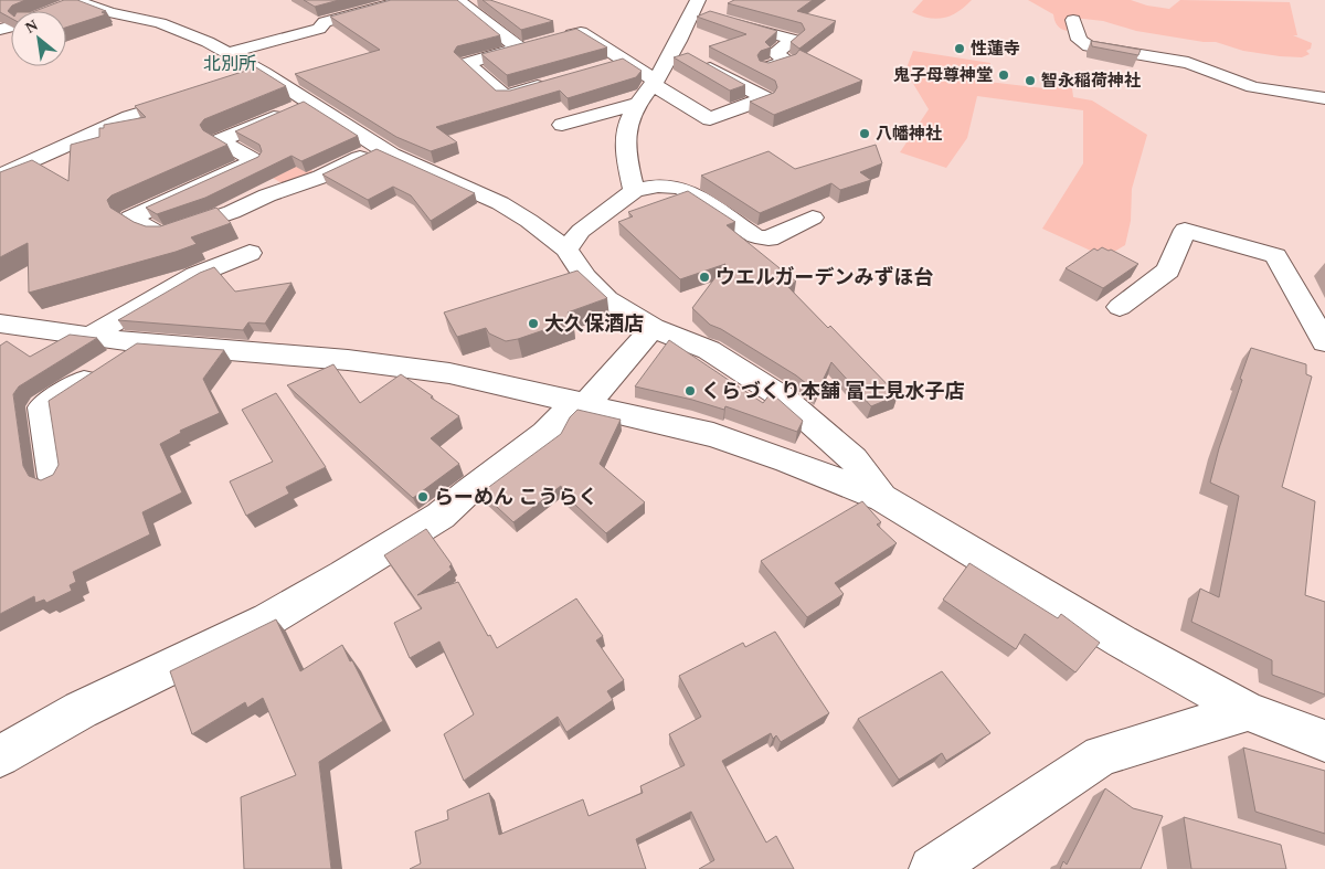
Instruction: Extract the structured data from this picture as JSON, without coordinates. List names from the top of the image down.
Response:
{
  "districts": ["北別所"],
  "places": [
    "性蓮寺",
    "鬼子母尊神堂",
    "智永稲荷神社",
    "八幡神社",
    "ウエルガーデンみずほ台",
    "大久保酒店",
    "くらづくり本舗 富士見水子店",
    "らーめん こうらく"
  ],
  "north": "top left"
}
